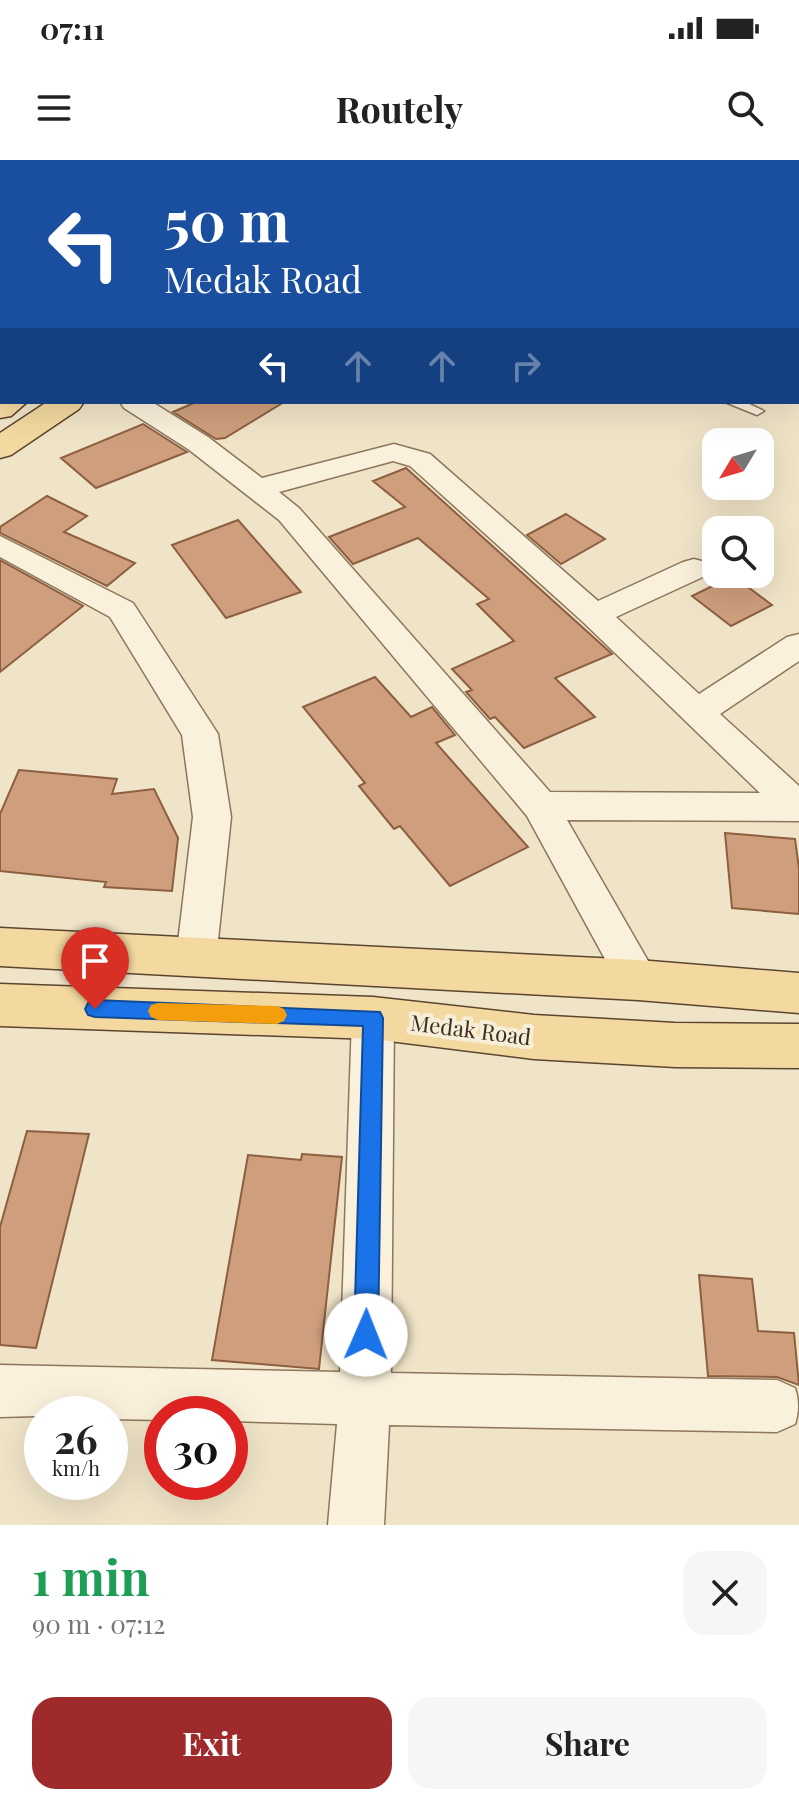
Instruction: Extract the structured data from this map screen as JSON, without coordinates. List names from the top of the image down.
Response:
{
  "streets": {
    "main road": ["Medak Road"]
  },
  "north": "bottom left",
  "page": {
    "status": "07:11",
    "header": "Routely",
    "turn": ["50 m", "Medak Road"],
    "speed": "26 km/h",
    "limit": "30",
    "heading": ["1 min", "90 m · 07:12"],
    "buttons": ["Exit", "Share"]
  }
}
